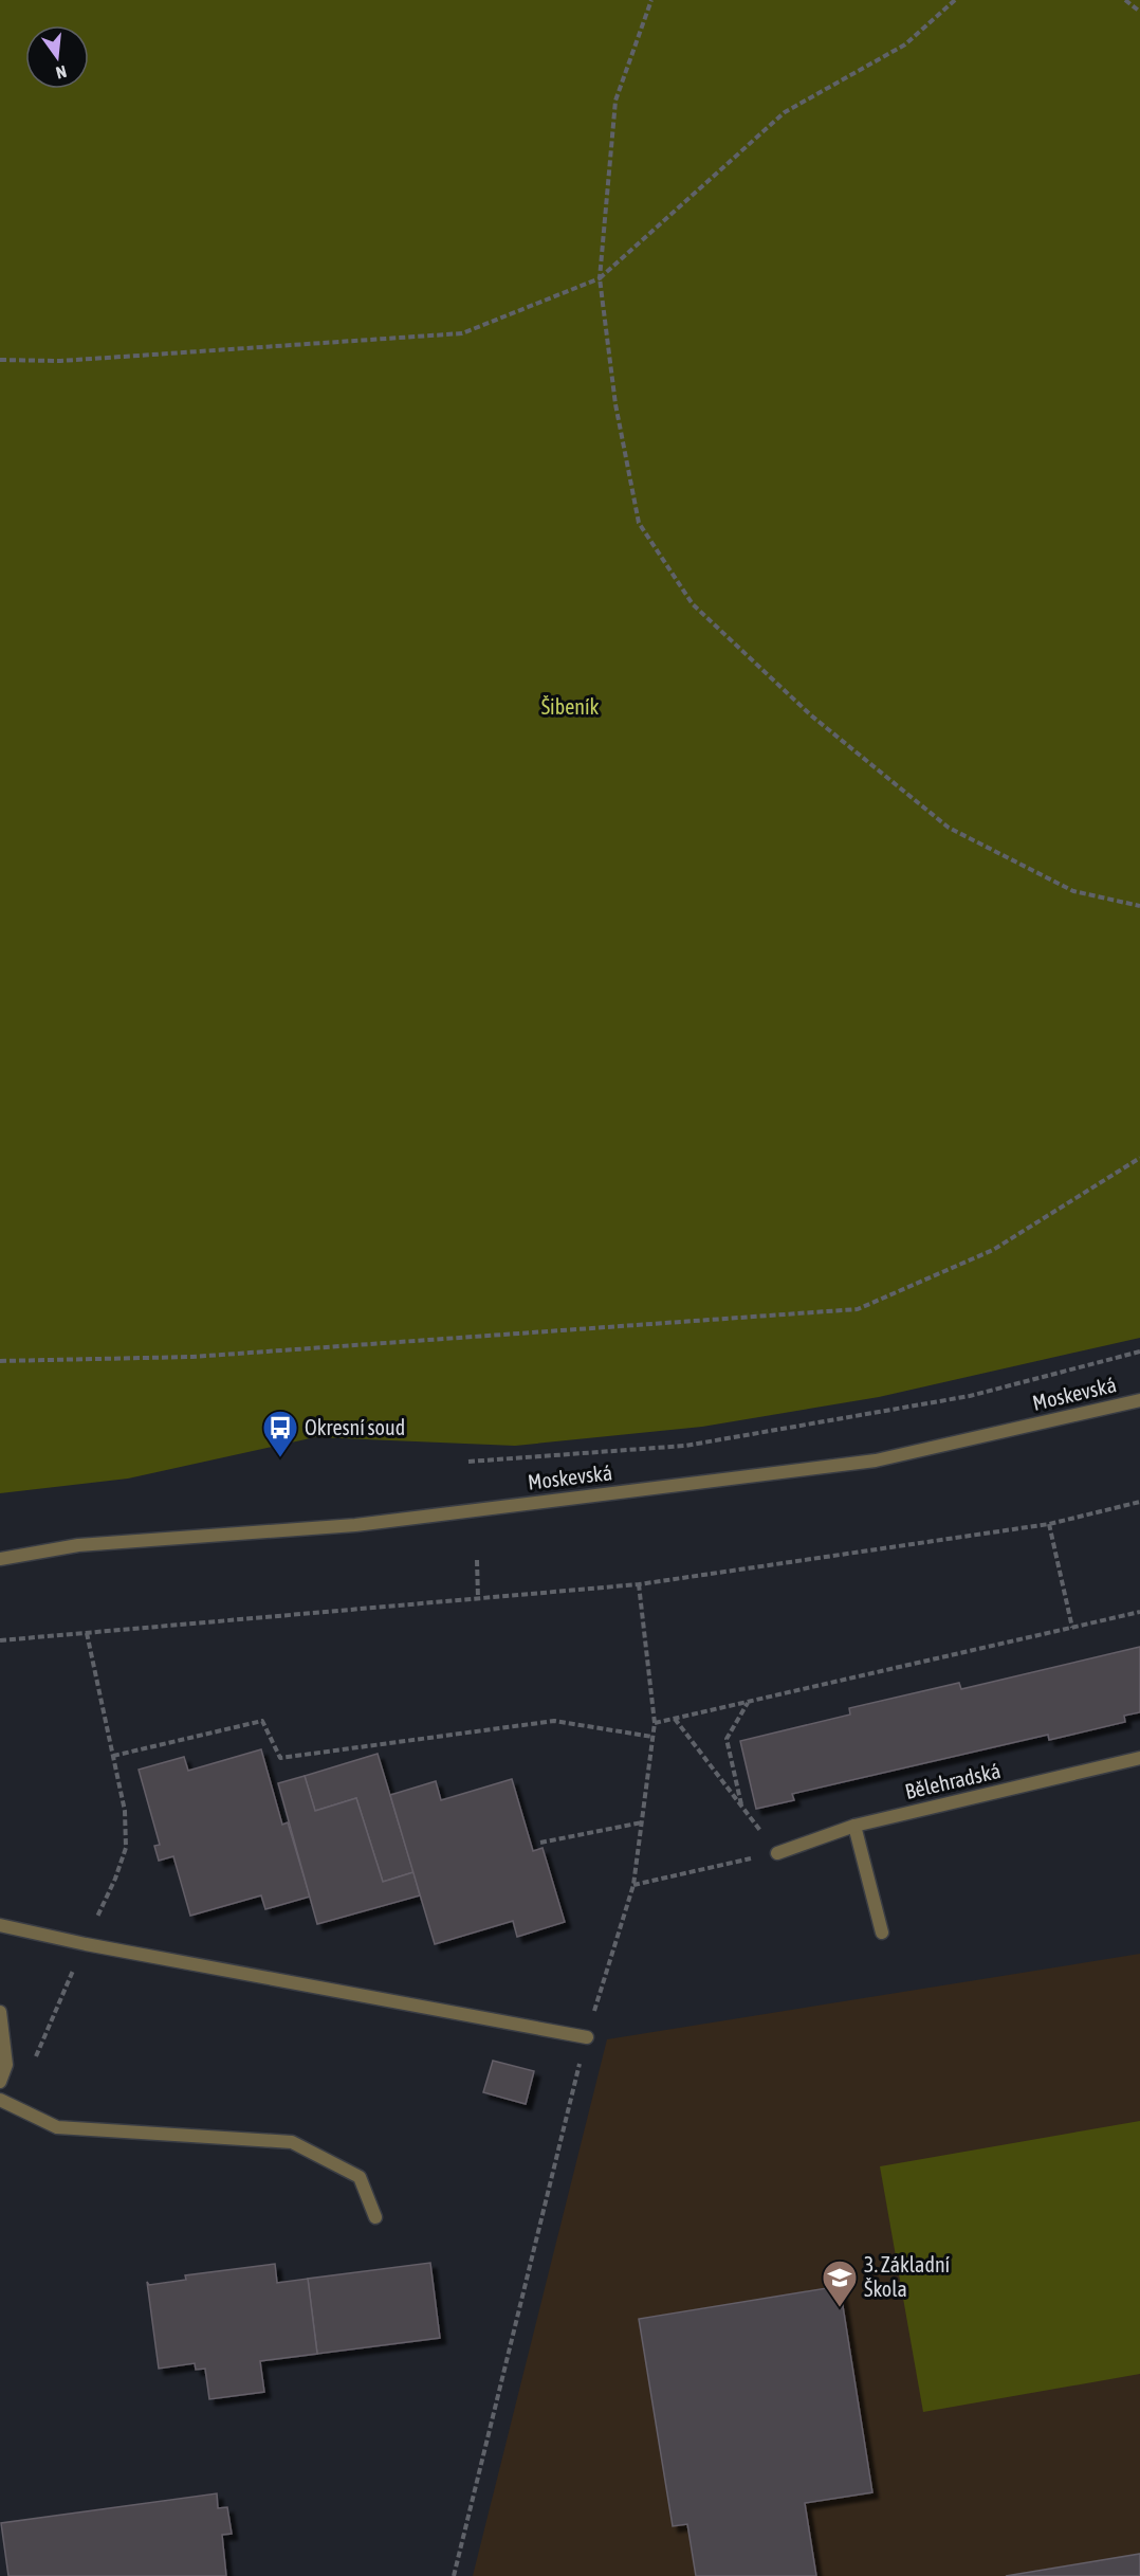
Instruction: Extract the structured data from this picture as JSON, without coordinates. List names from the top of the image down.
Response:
{
  "streets": {
    "street": ["Moskevská", "Bělehradská"]
  },
  "parks": ["Šibeník"],
  "places": {
    "bus stop": ["Okresní soud"],
    "school or university": ["3. Základní Škola"]
  },
  "north": "bottom"
}
